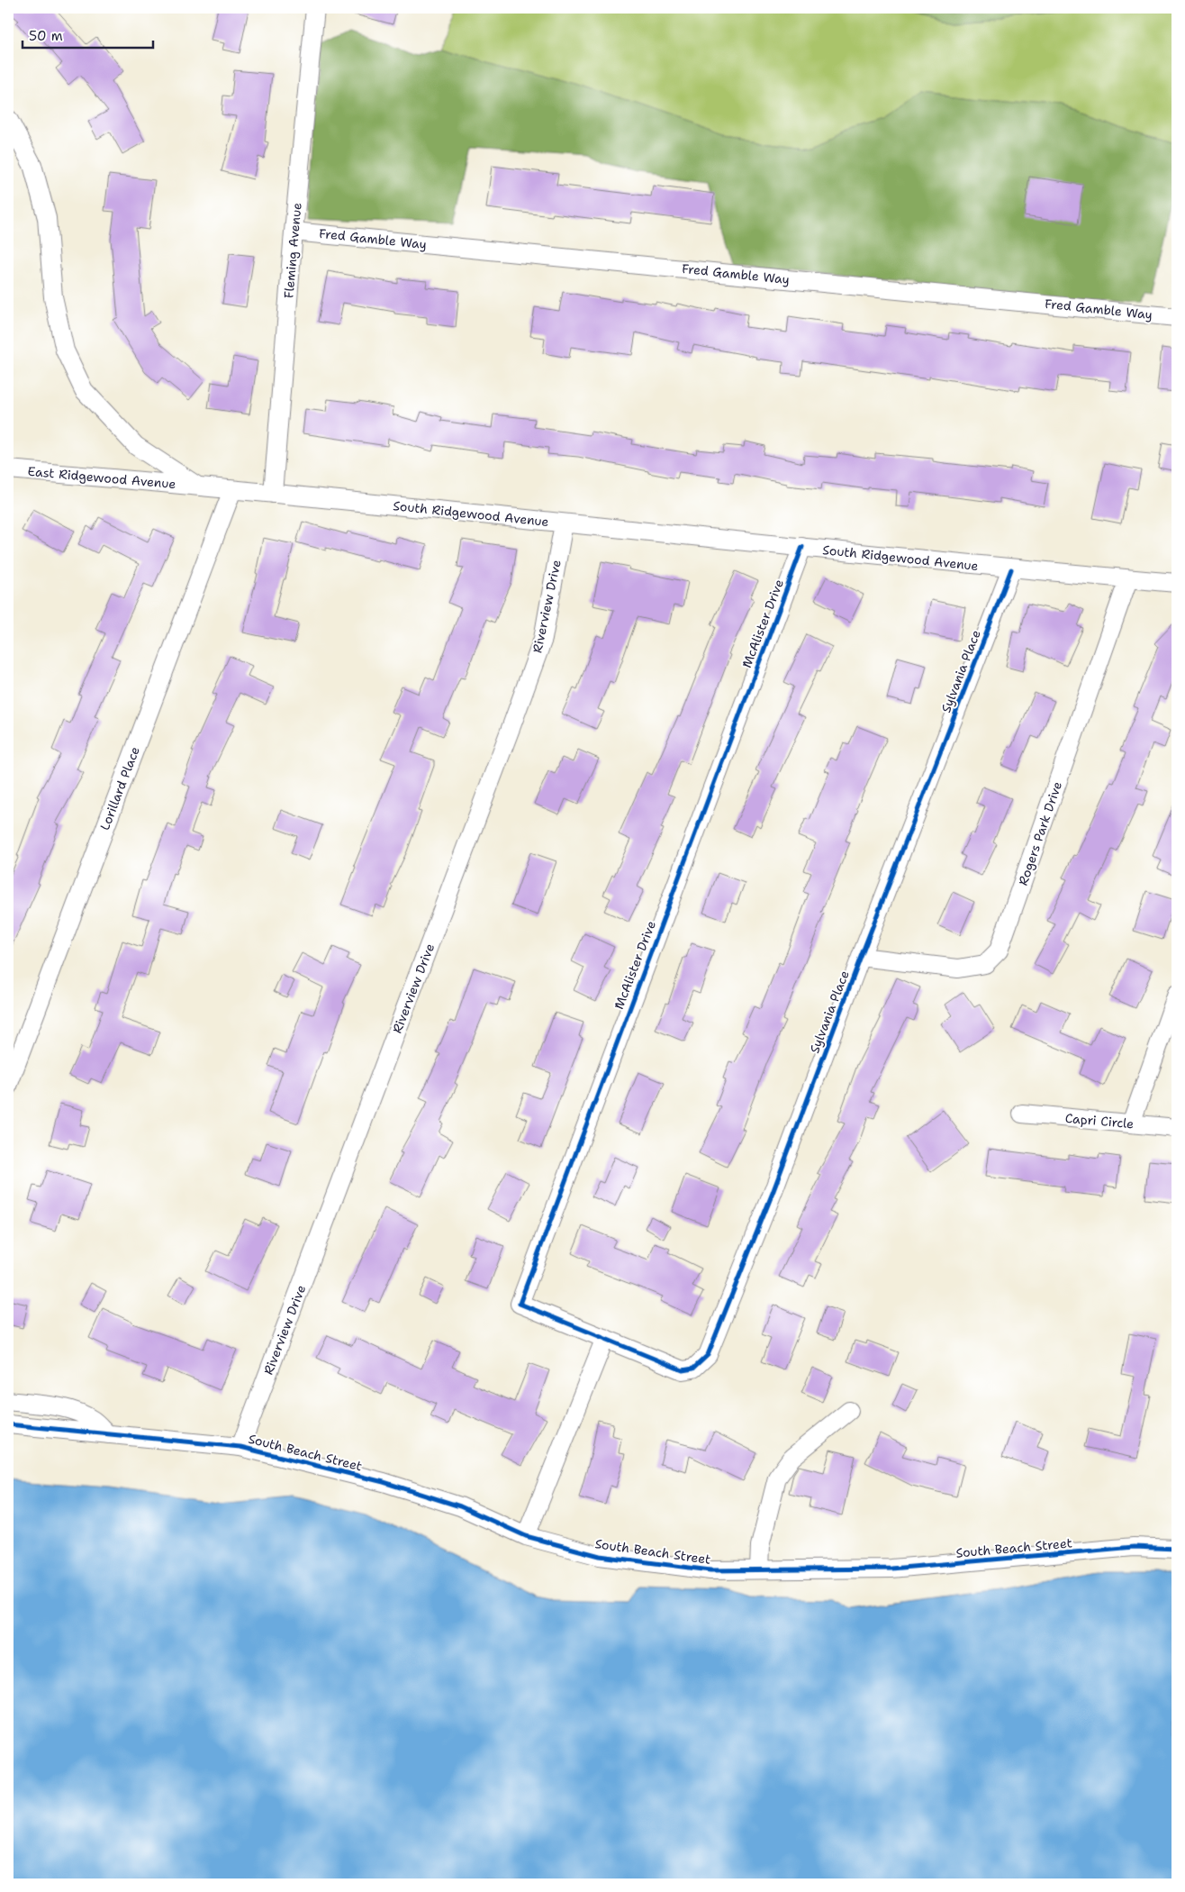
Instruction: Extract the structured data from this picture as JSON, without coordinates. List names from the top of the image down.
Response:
{
  "streets": {
    "street": [
      "Fred Gamble Way",
      "Fleming Avenue",
      "East Ridgewood Avenue",
      "South Ridgewood Avenue",
      "Riverview Drive",
      "McAlister Drive",
      "Sylvania Place",
      "Lorillard Place",
      "Rogers Park Drive",
      "Capri Circle",
      "South Beach Street"
    ]
  },
  "crossings": [
    ["Fred Gamble Way", "Fleming Avenue"],
    ["Fleming Avenue", "South Ridgewood Avenue"],
    ["East Ridgewood Avenue", "South Ridgewood Avenue"],
    ["South Ridgewood Avenue", "Riverview Drive"],
    ["South Ridgewood Avenue", "McAlister Drive"],
    ["South Ridgewood Avenue", "Sylvania Place"],
    ["South Ridgewood Avenue", "Lorillard Place"],
    ["South Ridgewood Avenue", "Rogers Park Drive"],
    ["Riverview Drive", "South Beach Street"],
    ["McAlister Drive", "Sylvania Place"],
    ["Sylvania Place", "Rogers Park Drive"]
  ],
  "scale_bar": "50 m"
}
